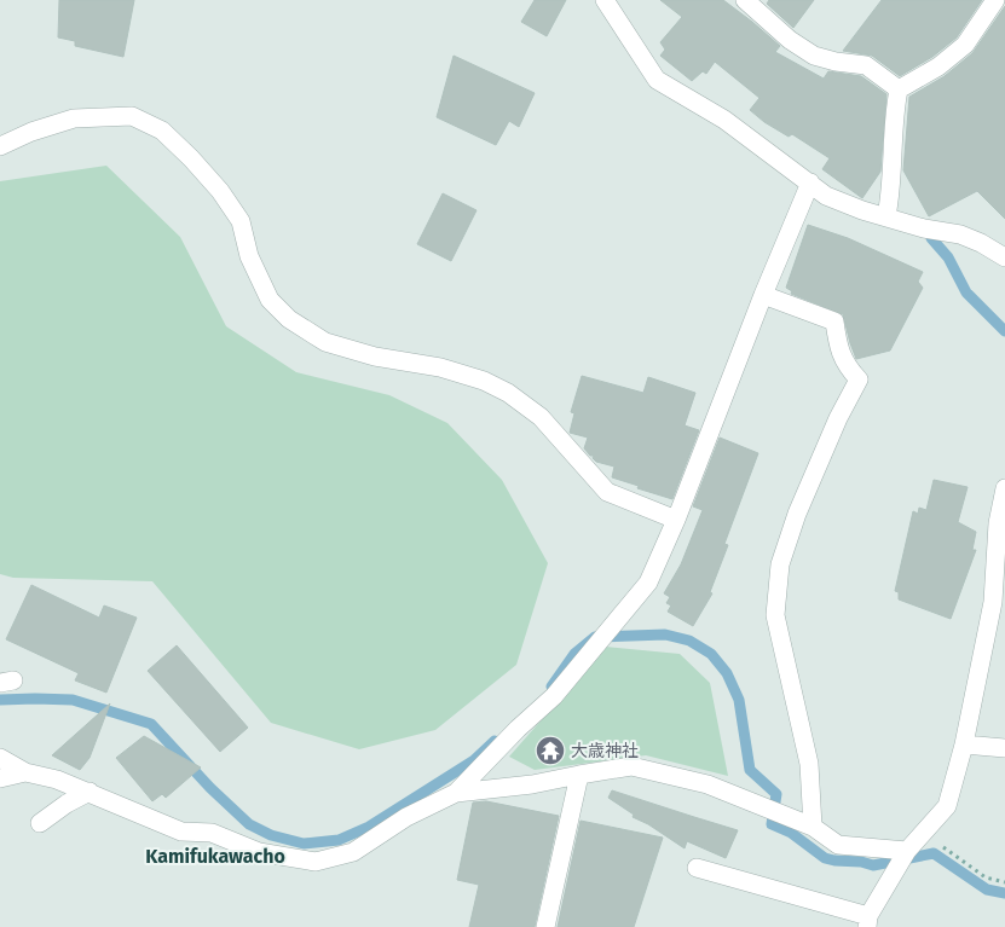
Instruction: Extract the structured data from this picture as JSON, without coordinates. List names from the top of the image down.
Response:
{
  "districts": ["Kamifukawacho"],
  "places": {
    "temple": ["大歳神社"]
  }
}
